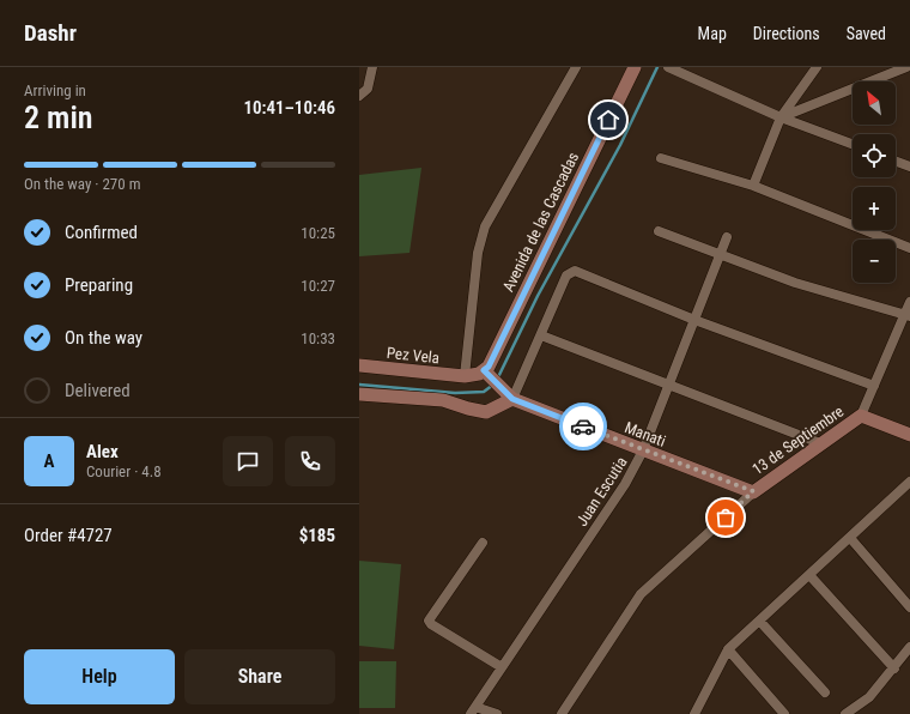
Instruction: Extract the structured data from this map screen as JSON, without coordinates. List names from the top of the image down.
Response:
{
  "streets": {
    "street": [
      "Avenida de las Cascadas",
      "Pez Vela",
      "Manati",
      "13 de Septiembre",
      "Juan Escutia"
    ]
  },
  "crossings": [
    ["Manati", "13 de Septiembre"],
    ["Manati", "Juan Escutia"]
  ],
  "north": "top left",
  "page": {
    "header": "Dashr",
    "nav": ["Map", "Directions", "Saved"],
    "heading": ["2 min", "Arriving in", "10:41–10:46"],
    "panel": [
      "Alex",
      "Courier · 4.8",
      "Order #4727",
      "$185"
    ],
    "map_buttons": ["+", "−"],
    "bar": "On the way · 270 m",
    "list": [
      ["Confirmed", "10:25"],
      ["Preparing", "10:27"],
      ["On the way", "10:33"],
      "Delivered"
    ],
    "round": "A",
    "buttons": ["Help", "Share"]
  }
}
